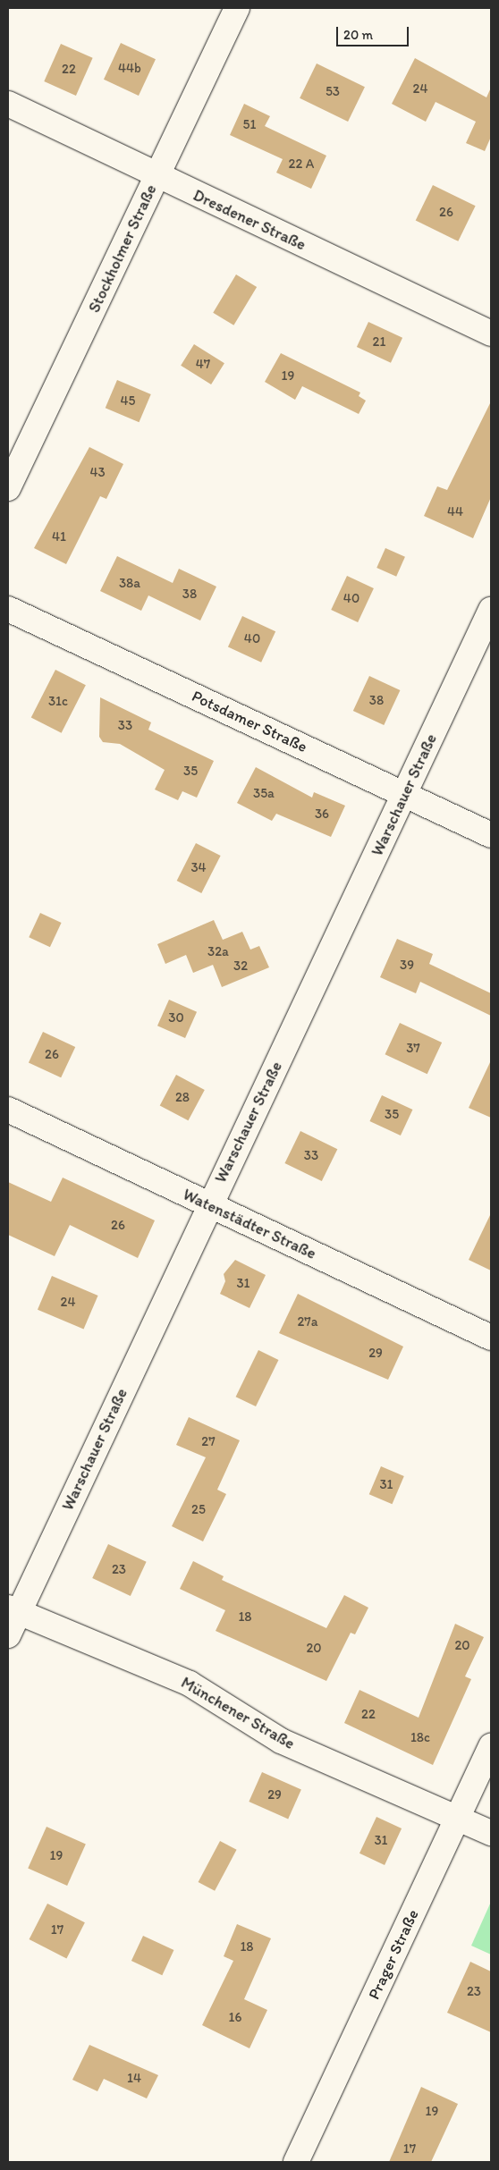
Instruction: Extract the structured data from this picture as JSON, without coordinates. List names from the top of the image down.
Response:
{
  "streets": {
    "street": [
      "Dresdener Straße",
      "Stockholmer Straße",
      "Potsdamer Straße",
      "Warschauer Straße",
      "Watenstädter Straße",
      "Münchener Straße",
      "Prager Straße"
    ]
  },
  "crossings": [
    ["Dresdener Straße", "Stockholmer Straße"],
    ["Potsdamer Straße", "Warschauer Straße"],
    ["Warschauer Straße", "Watenstädter Straße"],
    ["Warschauer Straße", "Münchener Straße"],
    ["Münchener Straße", "Prager Straße"]
  ],
  "house_numbers": [
    "44b",
    "22",
    "24",
    "53",
    "51",
    "22 A",
    "26",
    "21",
    "47",
    "19",
    "45",
    "43",
    "44",
    "41",
    "38a",
    "38",
    "40",
    "40",
    "38",
    "31c",
    "33",
    "35",
    "35a",
    "36",
    "34",
    "32a",
    "39",
    "32",
    "30",
    "37",
    "26",
    "28",
    "35",
    "33",
    "26",
    "31",
    "24",
    "27a",
    "29",
    "27",
    "31",
    "25",
    "23",
    "18",
    "20",
    "20",
    "22",
    "18c",
    "29",
    "31",
    "19",
    "17",
    "18",
    "23",
    "16",
    "14",
    "19",
    "17"
  ],
  "scale_bar": "20 m"
}
